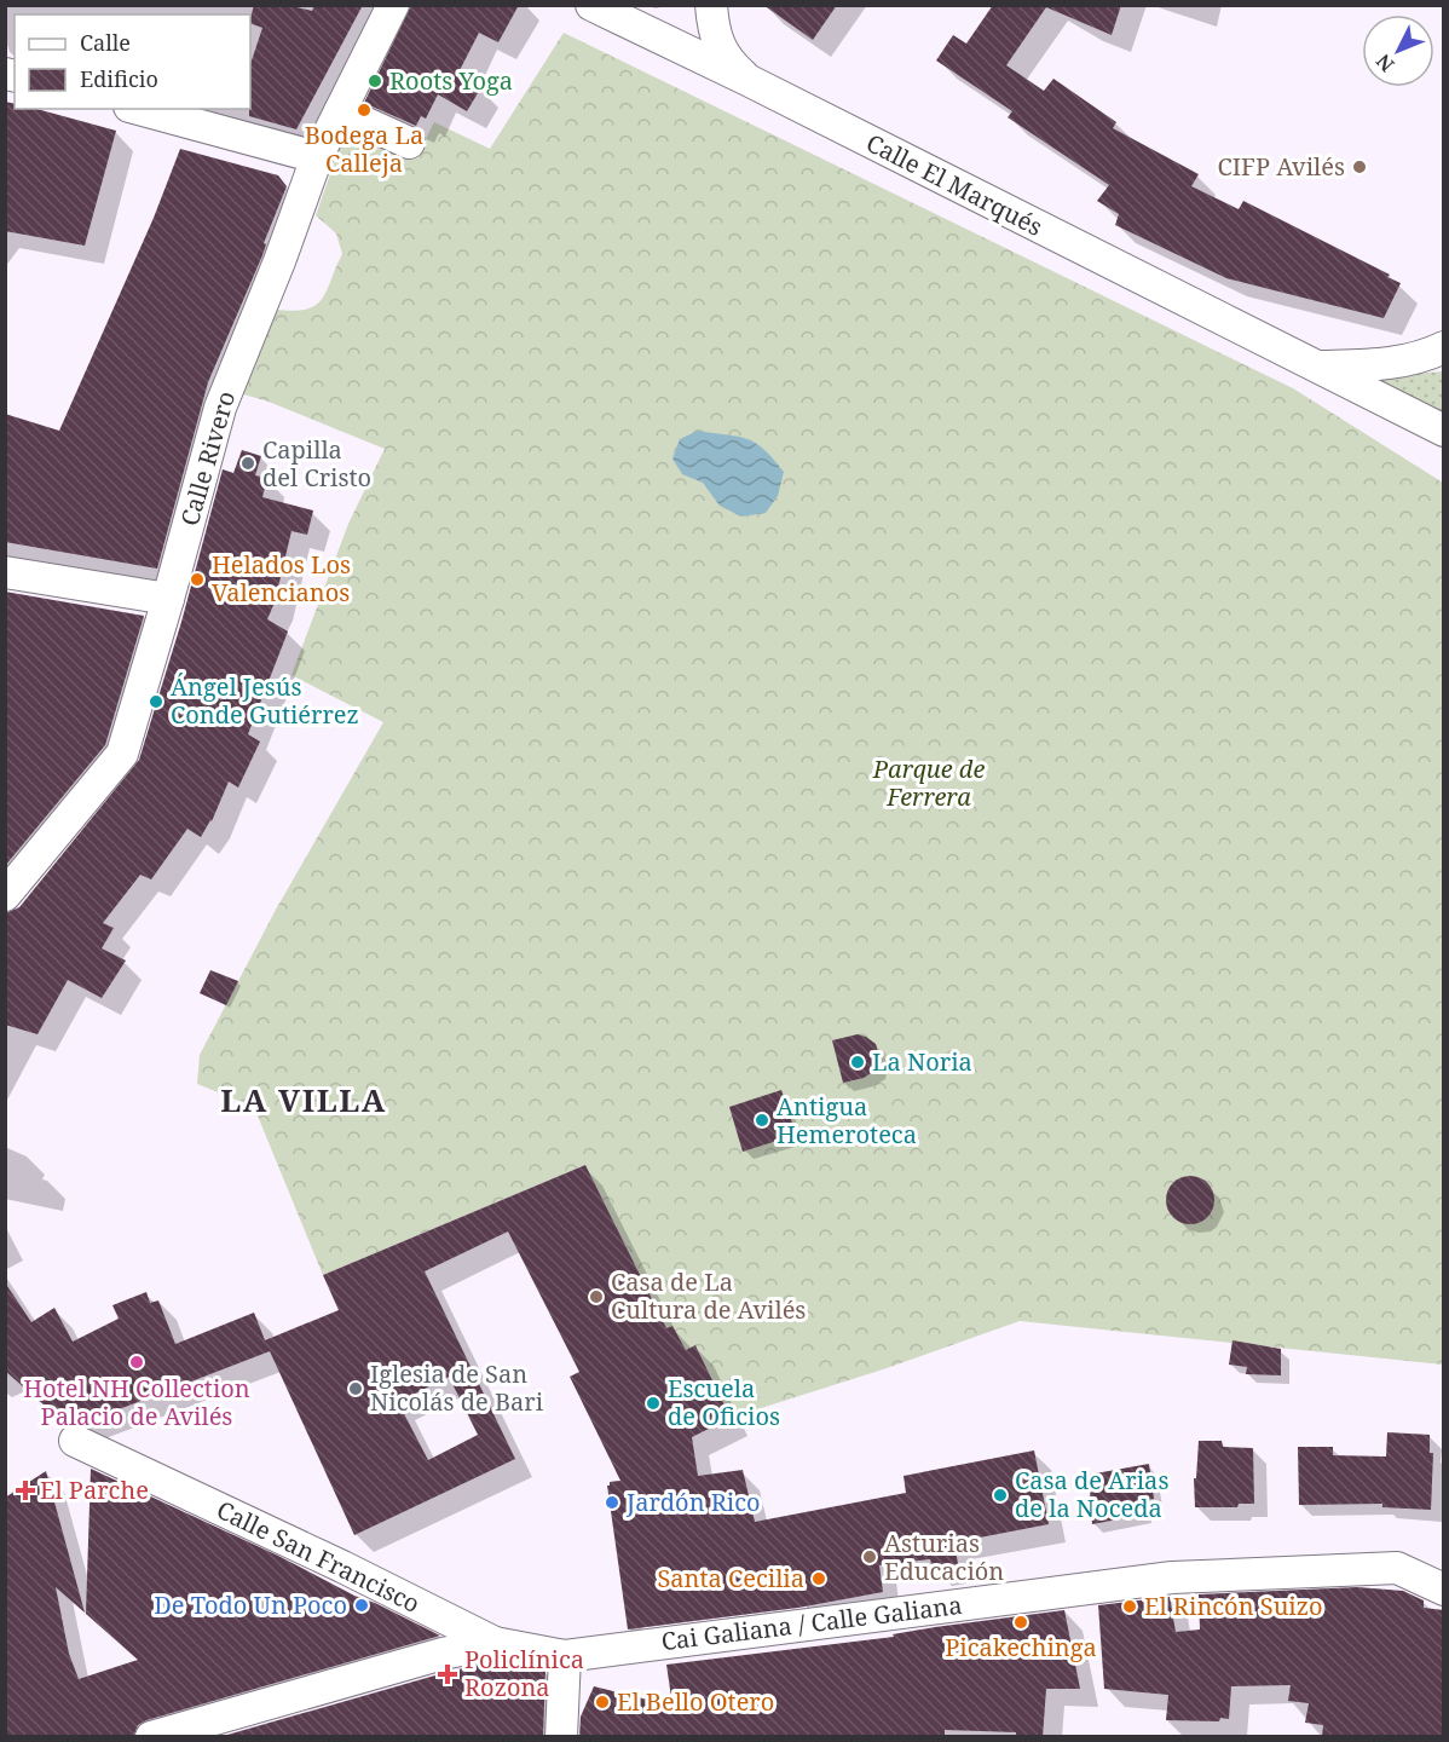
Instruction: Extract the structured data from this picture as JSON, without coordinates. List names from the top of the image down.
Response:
{
  "streets": {
    "street": [
      "Calle El Marqués",
      "Calle Rivero",
      "Calle San Francisco",
      "Cai Galiana / Calle Galiana"
    ]
  },
  "crossings": [
    ["Calle San Francisco", "Cai Galiana / Calle Galiana"]
  ],
  "districts": ["LA VILLA"],
  "parks": ["Parque de Ferrera"],
  "places": {
    "other": [
      "Roots Yoga",
      "Bodega La Calleja",
      "CIFP Avilés",
      "Capilla del Cristo",
      "Helados Los Valencianos",
      "Ángel Jesús Conde Gutiérrez",
      "La Noria",
      "Antigua Hemeroteca",
      "Casa de La Cultura de Avilés",
      "Hotel NH Collection Palacio de Avilés",
      "Iglesia de San Nicolás de Bari",
      "Escuela de Oficios",
      "Casa de Arias de la Noceda",
      "Jardón Rico",
      "Asturias Educación",
      "Santa Cecilia",
      "De Todo Un Poco",
      "El Rincón Suizo",
      "Picakechinga",
      "El Bello Otero"
    ],
    "health": ["El Parche", "Policlínica Rozona"]
  },
  "legend": ["Calle", "Edificio"],
  "north": "bottom left"
}
